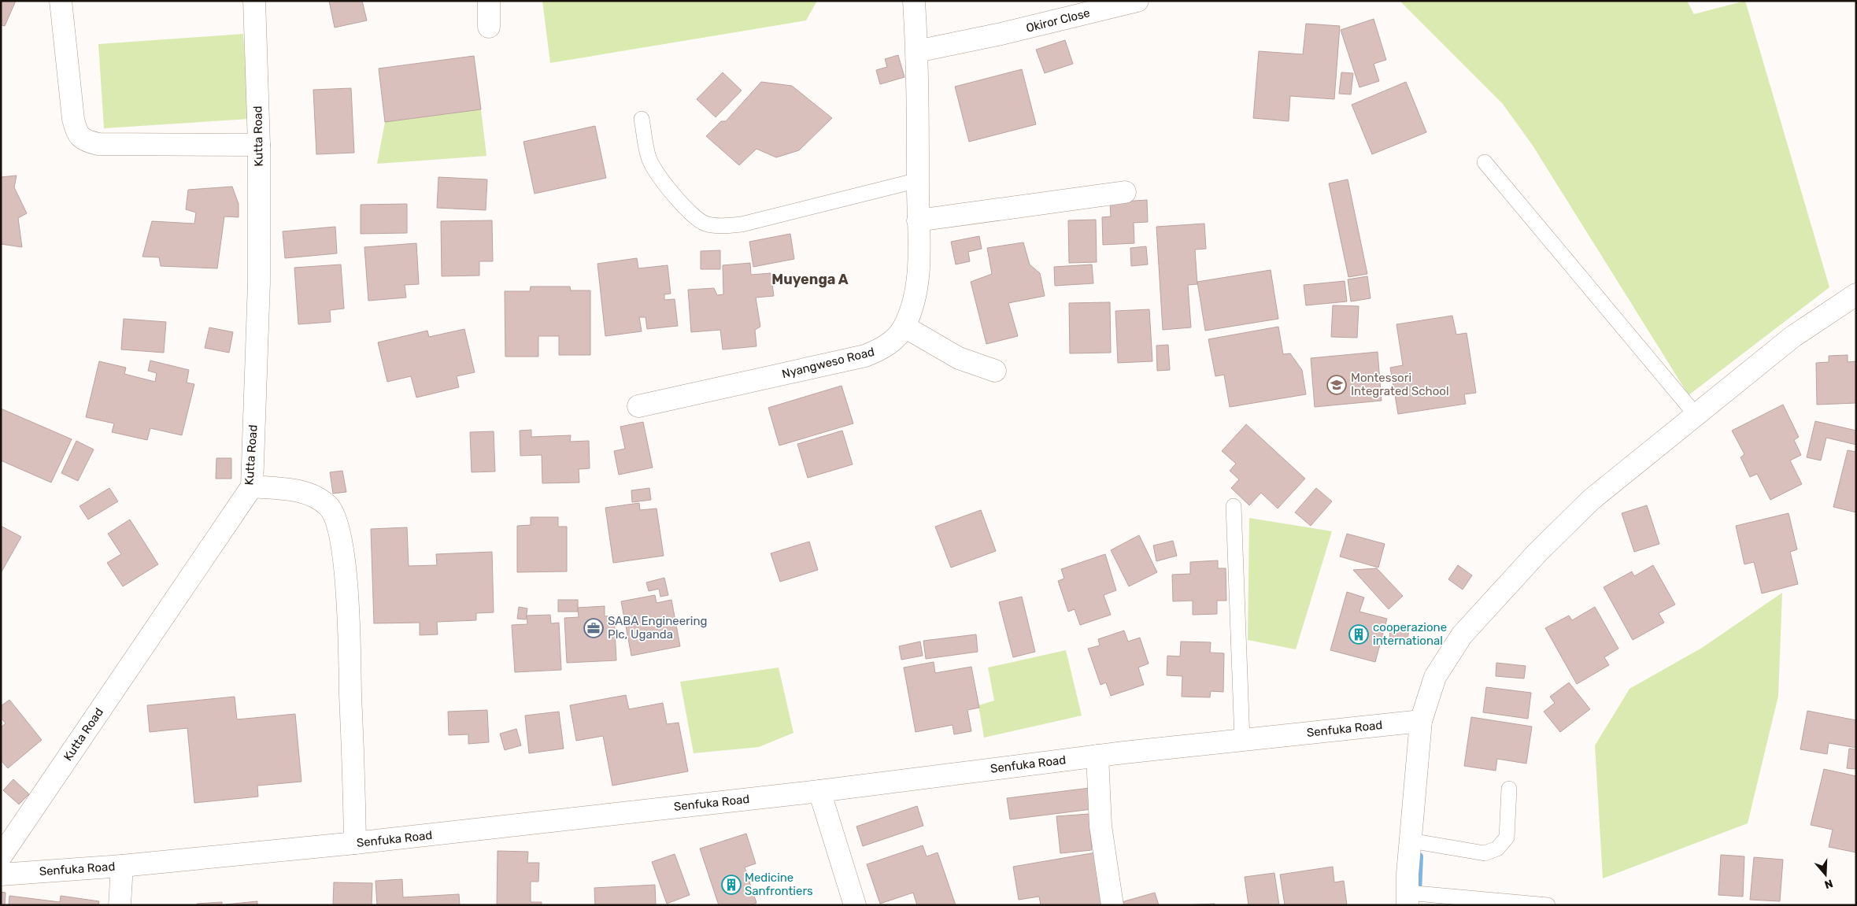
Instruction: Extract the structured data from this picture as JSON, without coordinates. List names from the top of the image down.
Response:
{
  "streets": {
    "street": [
      "Okiror Close",
      "Kutta Road",
      "Nyangweso Road",
      "Senfuka Road"
    ]
  },
  "crossings": [
    ["Okiror Close", "Nyangweso Road"]
  ],
  "districts": ["Muyenga A"],
  "places": {
    "school or university": ["Montessori Integrated School"],
    "office": ["SABA Engineering Plc, Uganda"],
    "building": ["cooperazione international", "Medicine Sanfrontiers"]
  },
  "north": "bottom"
}
